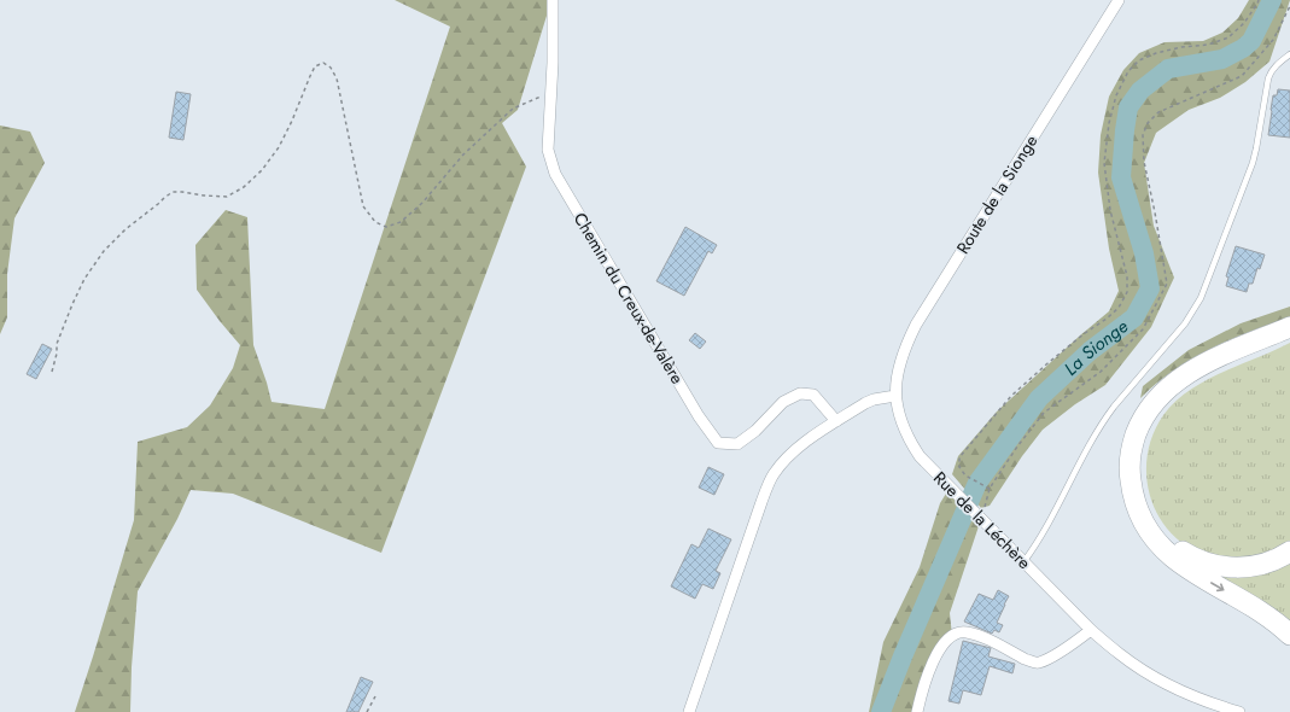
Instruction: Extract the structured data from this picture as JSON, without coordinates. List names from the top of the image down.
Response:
{
  "streets": {
    "street": ["Route de la Sionge", "Chemin du Creux-de-Valère", "Rue de la Léchère"]
  },
  "crossings": [
    ["Route de la Sionge", "Rue de la Léchère"]
  ],
  "water": ["La Sionge"]
}
